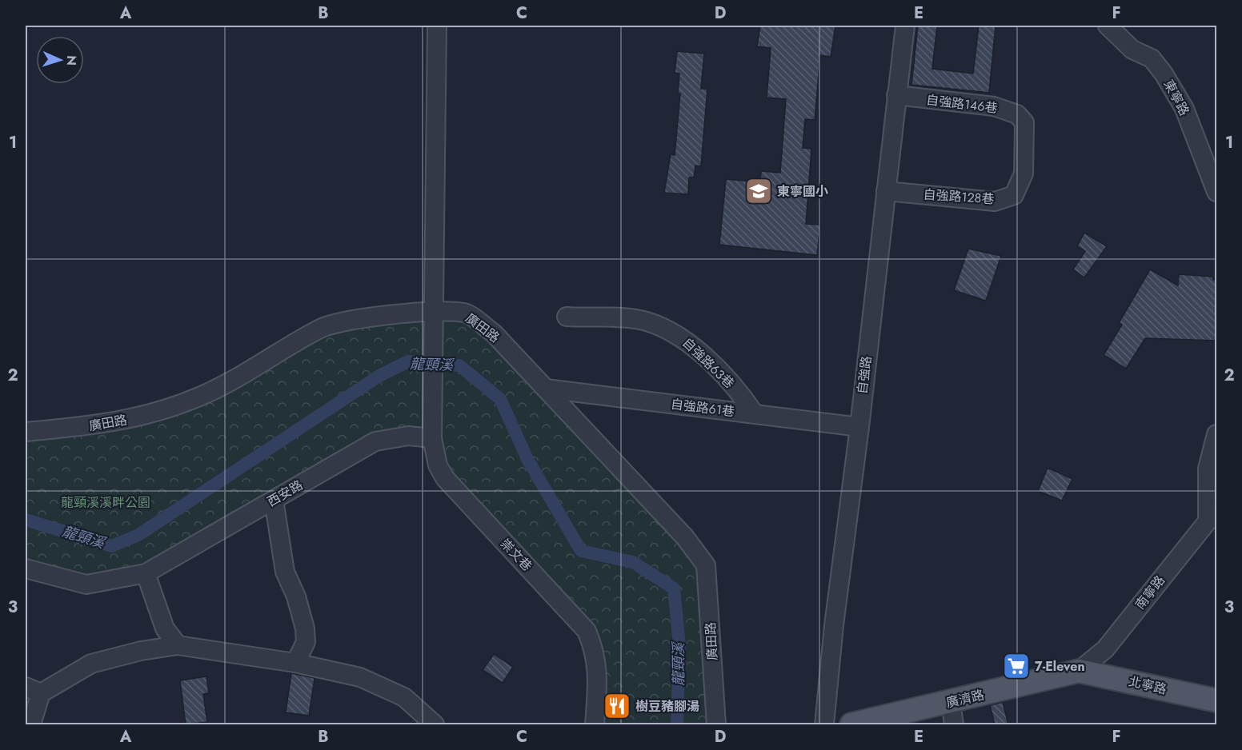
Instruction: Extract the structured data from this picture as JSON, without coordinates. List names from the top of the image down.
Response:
{
  "streets": {
    "main road": ["北寧路", "廣濟路"],
    "street": [
      "東寧路",
      "自強路146巷",
      "自強路128巷",
      "廣田路",
      "自強路63巷",
      "自強路",
      "自強路61巷",
      "西安路",
      "崇文巷",
      "南寧路"
    ]
  },
  "crossings": [
    ["自強路146巷", "自強路128巷"],
    ["自強路146巷", "自強路"],
    ["自強路128巷", "自強路"],
    ["廣田路", "自強路61巷"],
    ["廣田路", "崇文巷"],
    ["自強路63巷", "自強路61巷"],
    ["自強路", "自強路61巷"],
    ["西安路", "崇文巷"],
    ["南寧路", "北寧路"],
    ["南寧路", "廣濟路"],
    ["北寧路", "廣濟路"]
  ],
  "water": ["龍頸溪"],
  "parks": ["龍頸溪溪畔公園"],
  "places": {
    "school or university": ["東寧國小"],
    "supermarket": ["7-Eleven"],
    "restaurant": ["樹豆豬腳湯"]
  },
  "north": "right",
  "grid": {
    "columns": [
      "A",
      "B",
      "C",
      "D",
      "E",
      "F"
    ],
    "rows": ["1", "2", "3"]
  }
}
